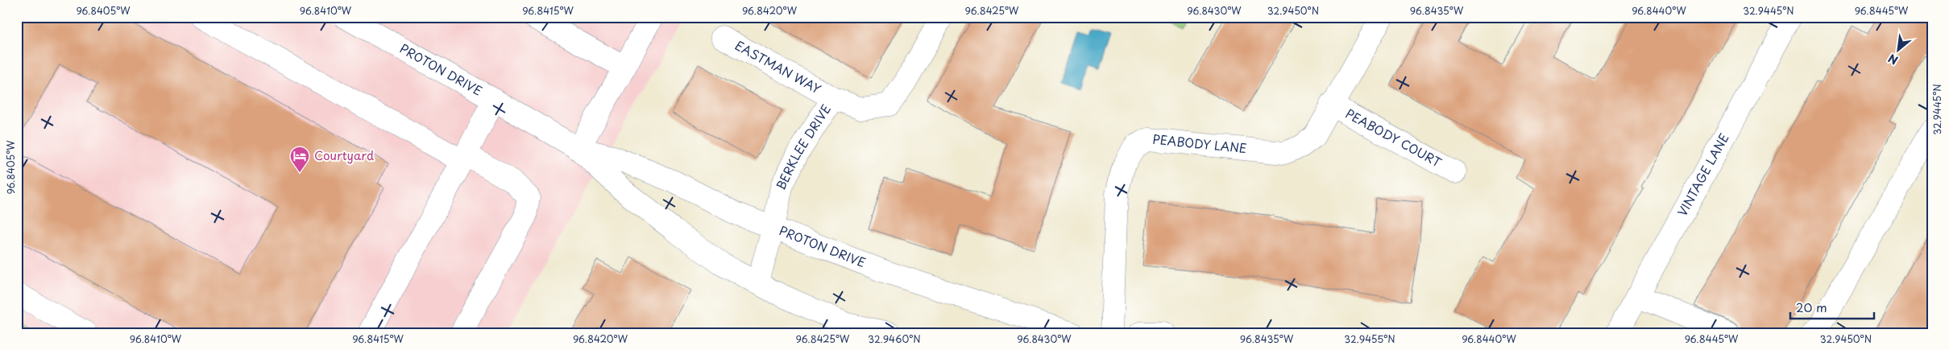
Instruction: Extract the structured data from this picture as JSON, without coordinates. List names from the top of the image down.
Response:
{
  "streets": {
    "street": [
      "EASTMAN WAY",
      "PROTON DRIVE",
      "PEABODY COURT",
      "PEABODY LANE",
      "BERKLEE DRIVE",
      "VINTAGE LANE"
    ]
  },
  "crossings": [
    ["EASTMAN WAY", "BERKLEE DRIVE"],
    ["PROTON DRIVE", "BERKLEE DRIVE"],
    ["PEABODY COURT", "PEABODY LANE"]
  ],
  "places": {
    "hotel": ["Courtyard"]
  },
  "scale_bar": "20 m",
  "north": "bottom left",
  "coordinates": [
    "96.8405°W",
    "96.8410°W",
    "96.8415°W",
    "96.8420°W",
    "96.8425°W",
    "96.8430°W",
    "32.9450°N",
    "96.8435°W",
    "96.8440°W",
    "32.9445°N",
    "96.8445°W",
    "32.9460°N",
    "32.9455°N"
  ]
}
